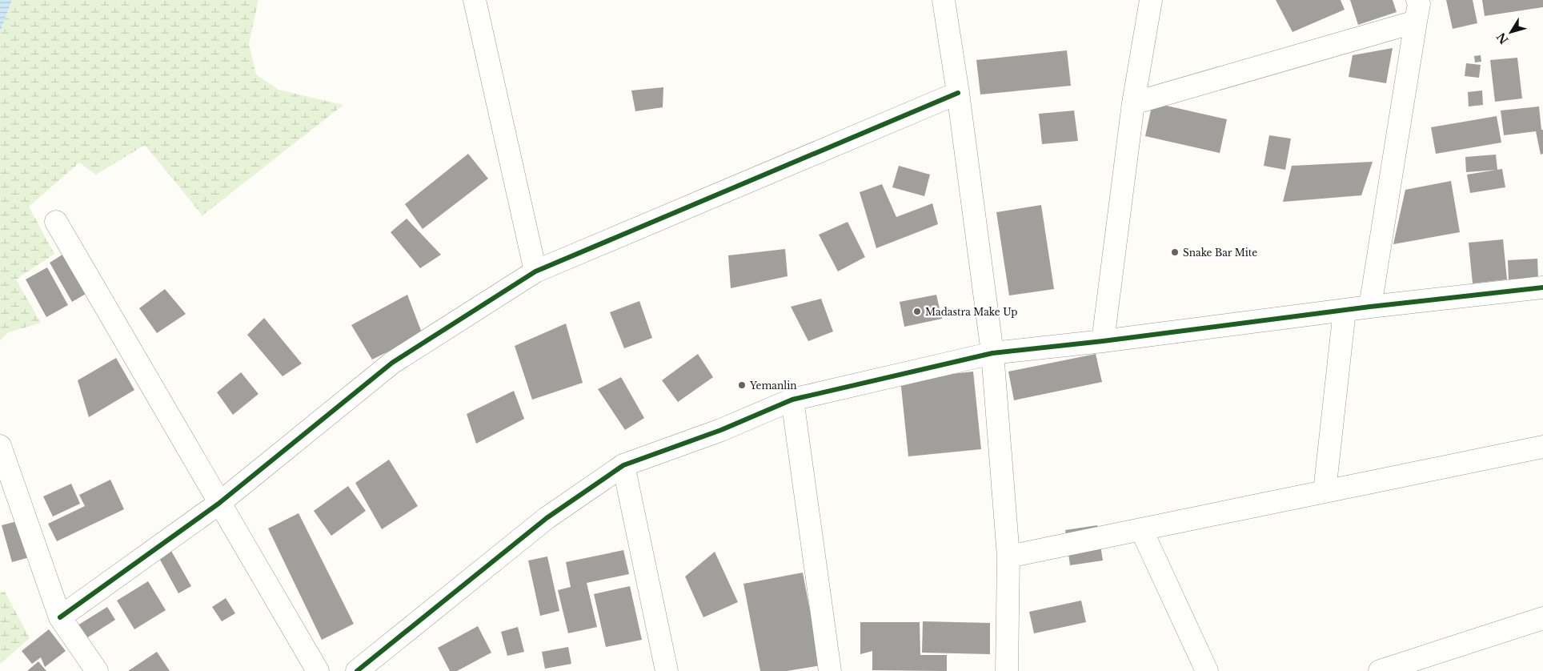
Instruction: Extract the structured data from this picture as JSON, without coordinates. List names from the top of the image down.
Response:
{
  "places": ["Snake Bar Mite", "Madastra Make Up", "Yemanlin"],
  "north": "bottom left"
}
